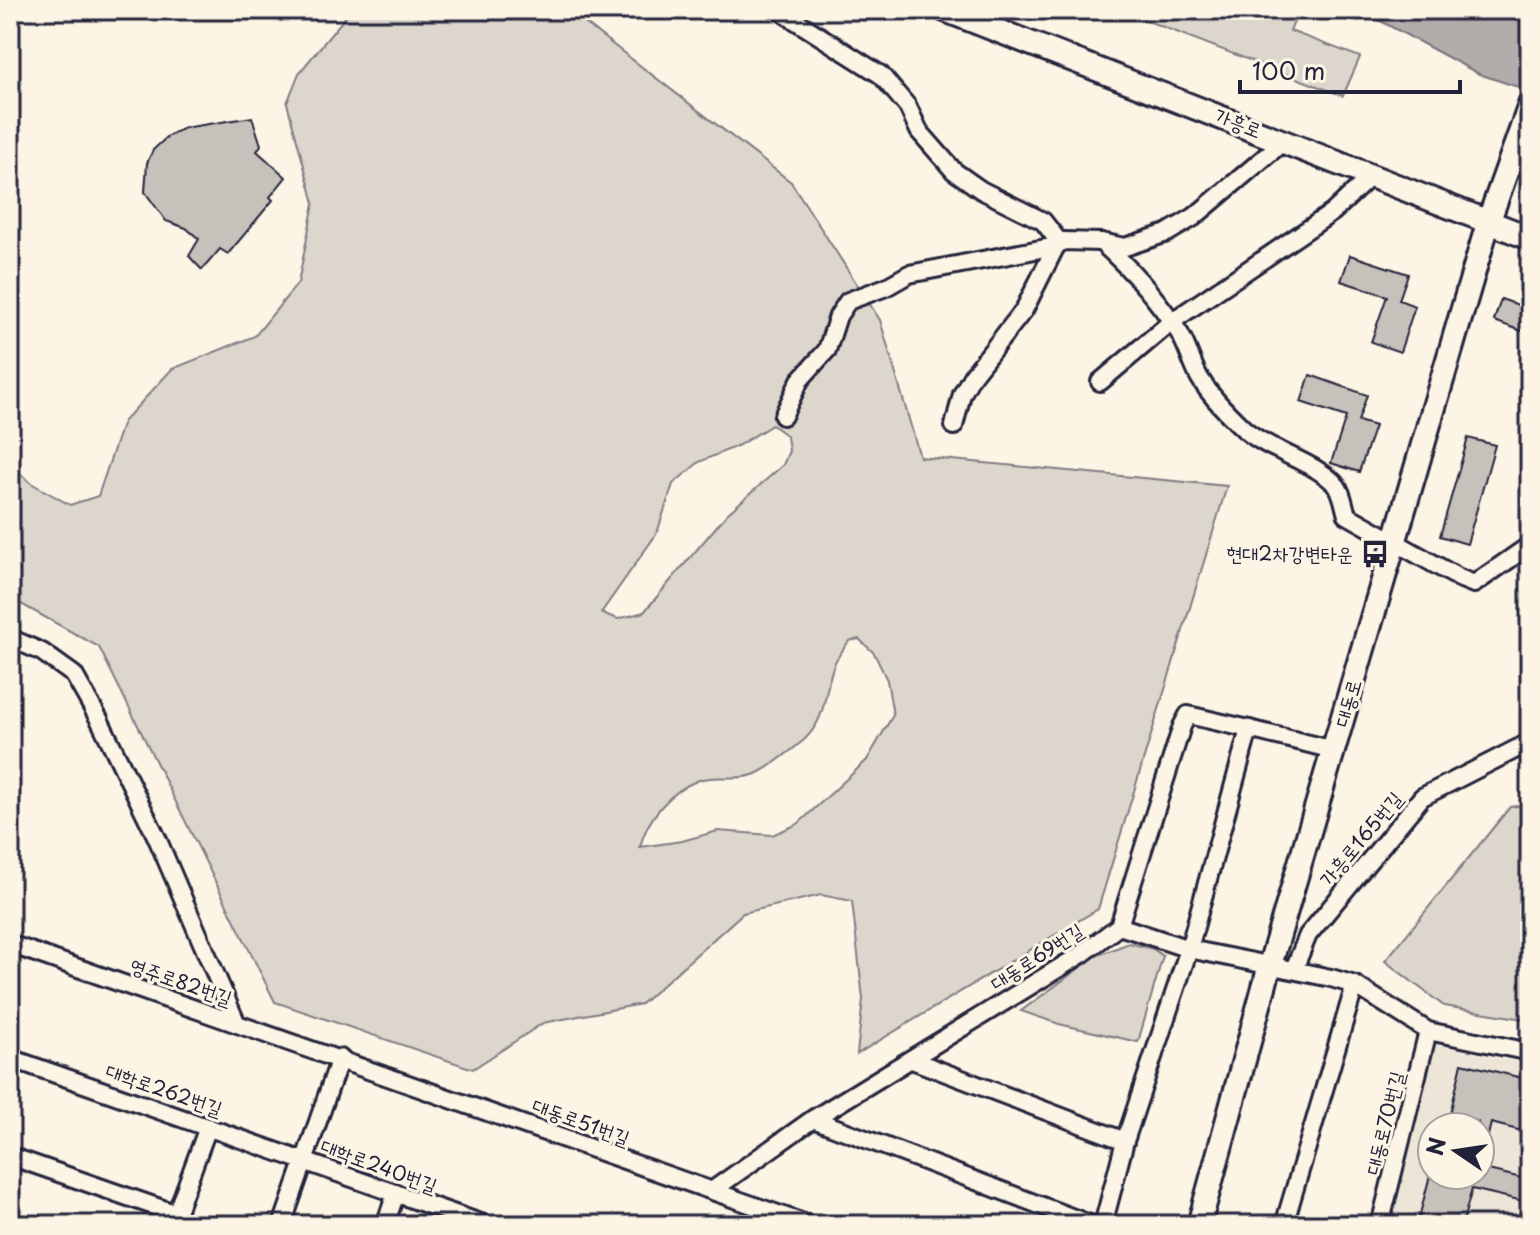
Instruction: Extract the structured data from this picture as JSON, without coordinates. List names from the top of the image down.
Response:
{
  "streets": {
    "main road": ["가흥로", "대동로"],
    "street": [
      "가흥로165번길",
      "대동로69번길",
      "영주로82번길",
      "대학로262번길",
      "대동로51번길",
      "대동로70번길",
      "대학로240번길"
    ]
  },
  "crossings": [
    ["가흥로", "대동로"],
    ["대동로69번길", "대동로51번길"],
    ["영주로82번길", "대동로51번길"],
    ["대학로262번길", "대학로240번길"]
  ],
  "places": {
    "bus stop": ["현대2차강변타운"]
  },
  "scale_bar": "100 m",
  "north": "left"
}
